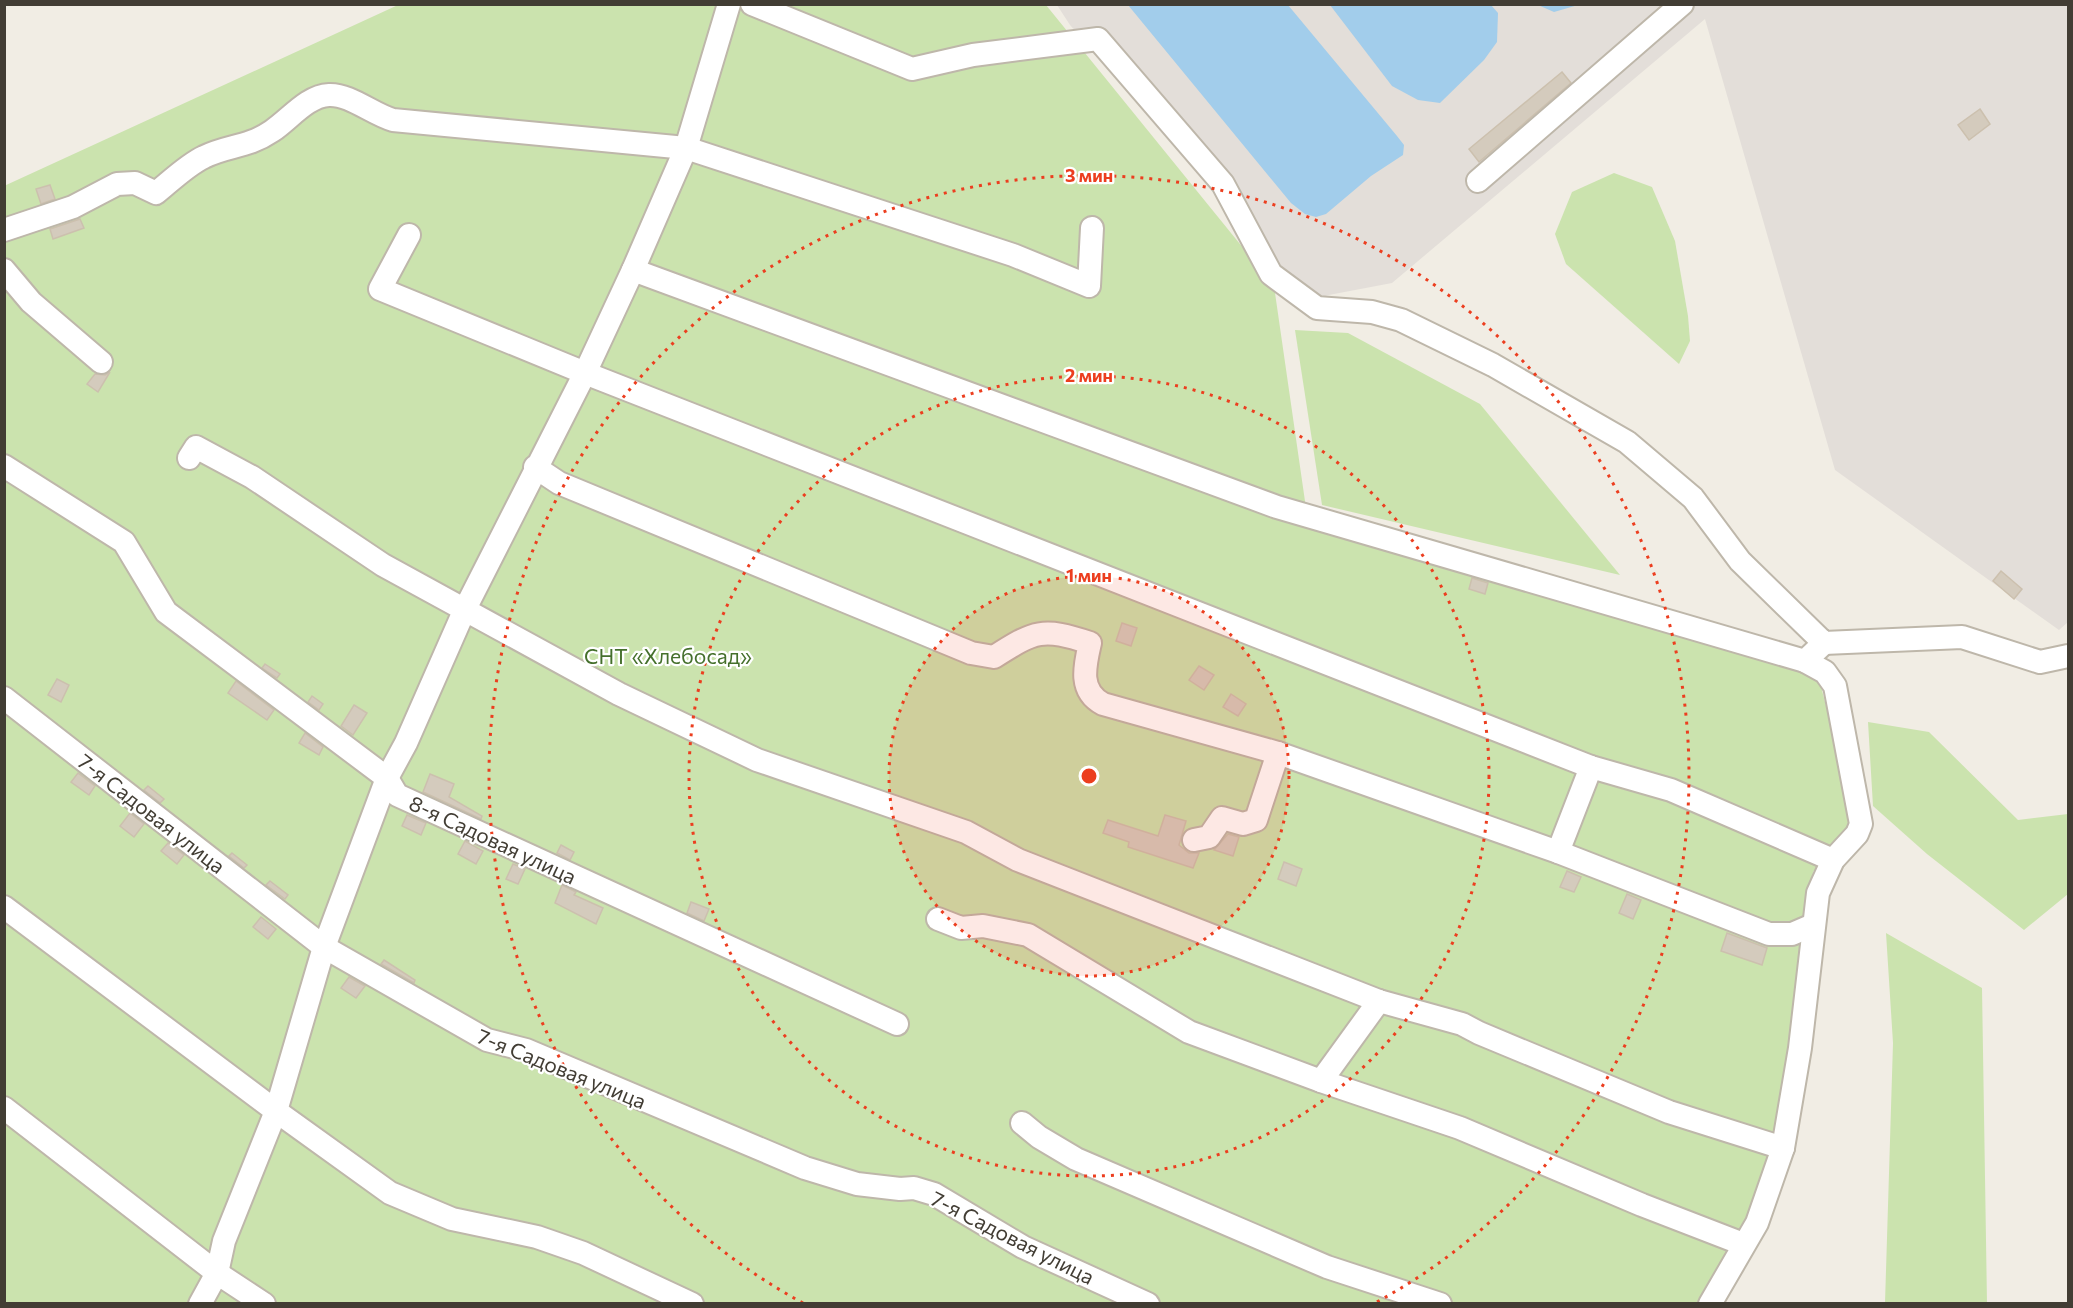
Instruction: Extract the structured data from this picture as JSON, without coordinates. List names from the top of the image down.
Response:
{
  "streets": {
    "lane": ["7-я Садовая улица", "8-я Садовая улица"]
  },
  "parks": ["СНТ «Хлебосад»"],
  "rings": ["3 мин", "2 мин", "1 мин"]
}
